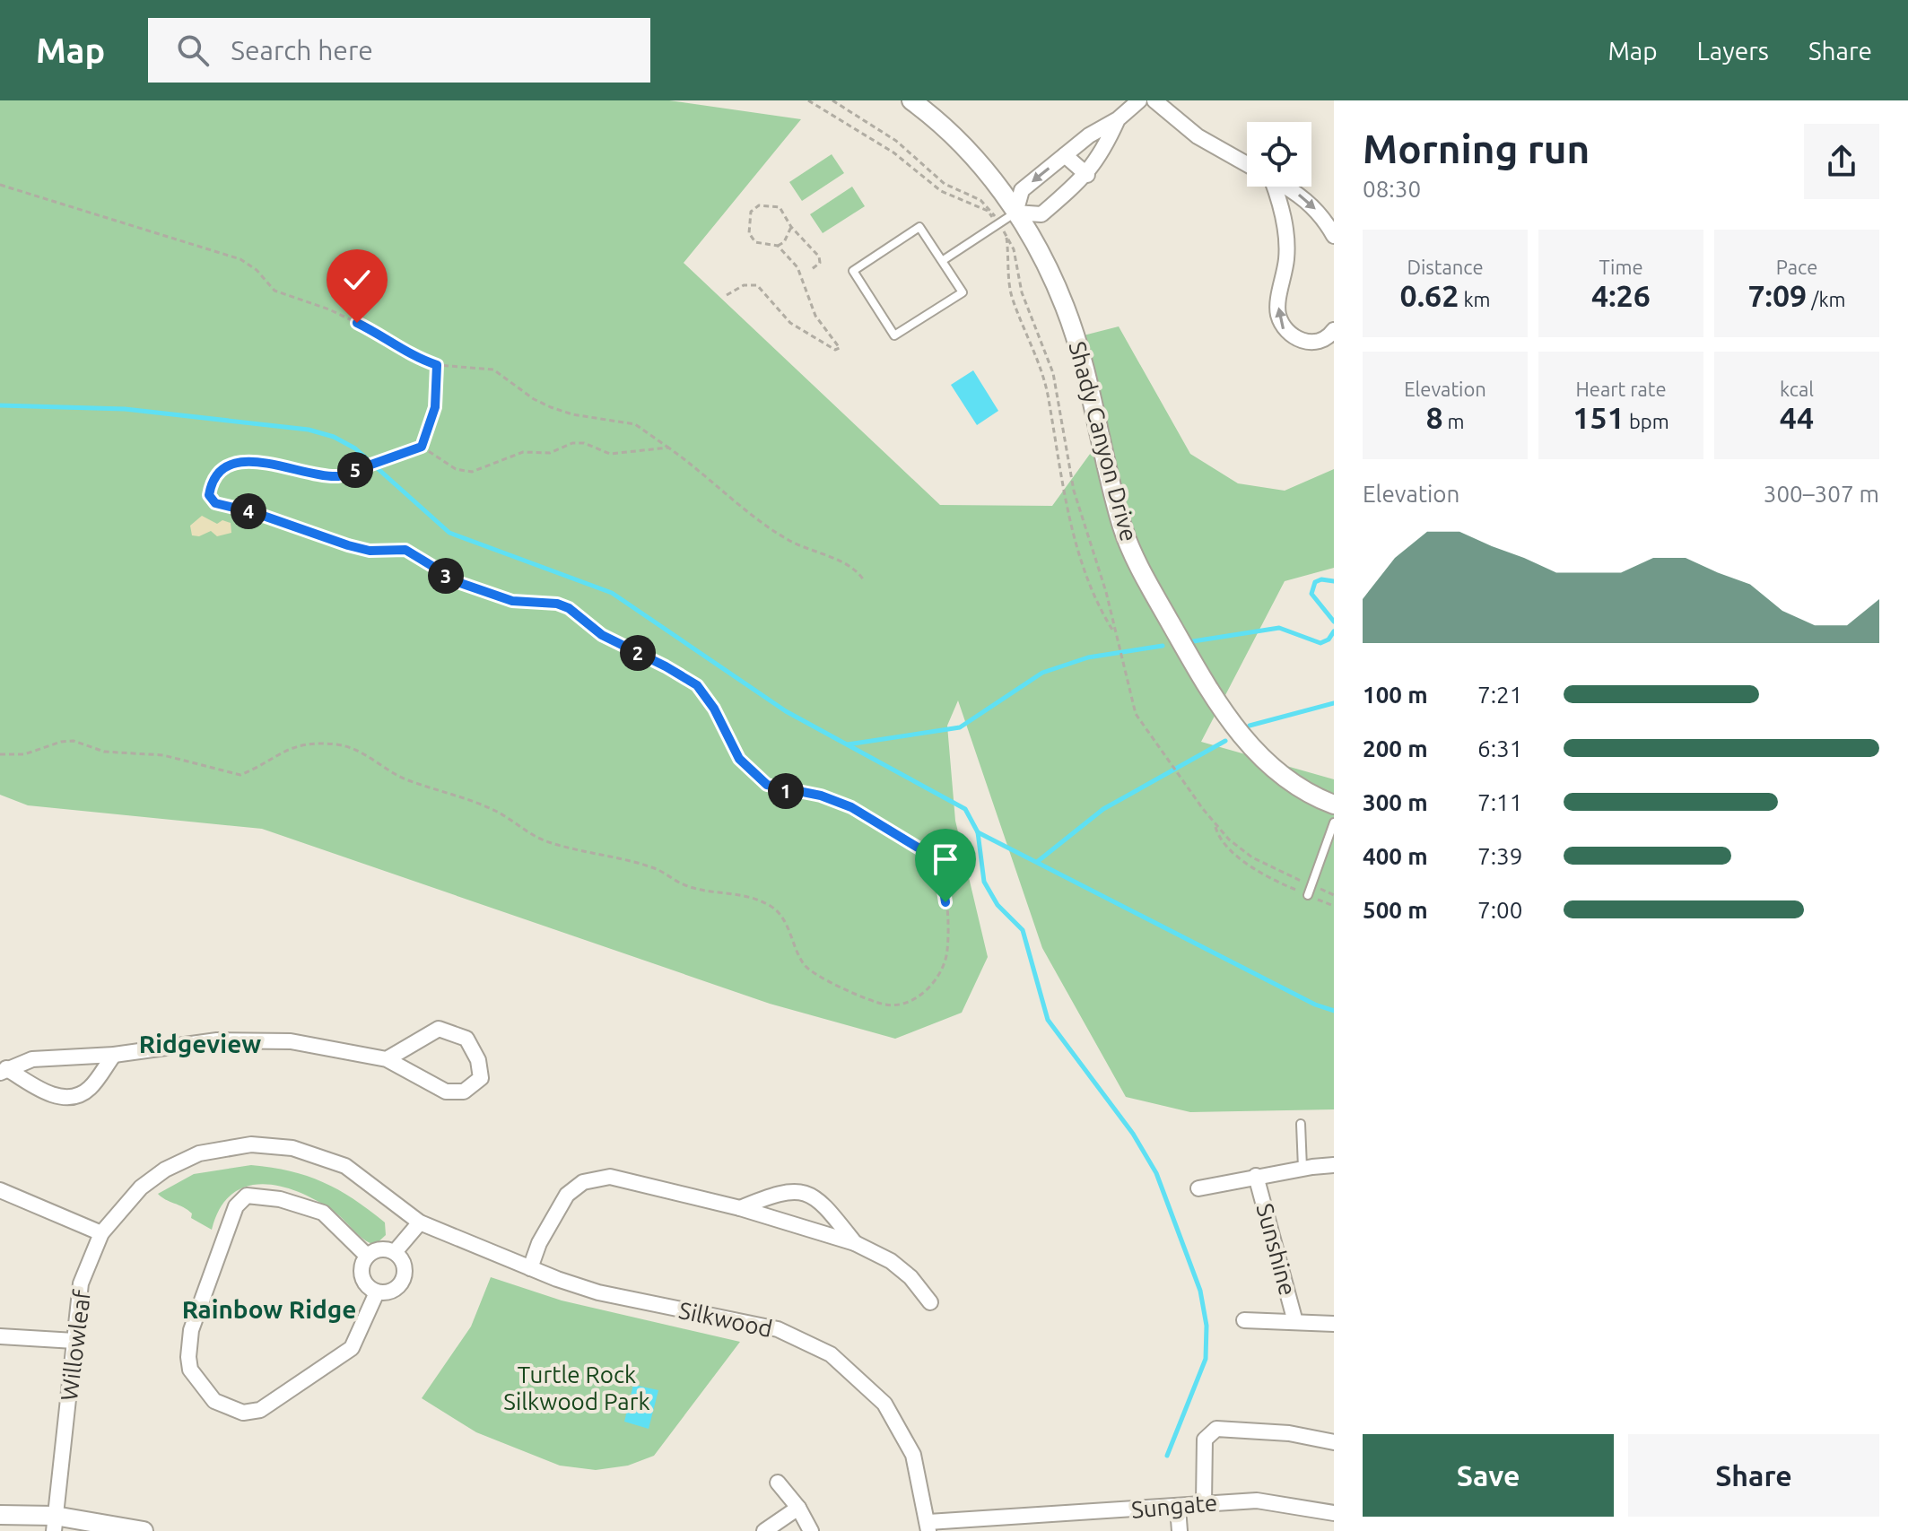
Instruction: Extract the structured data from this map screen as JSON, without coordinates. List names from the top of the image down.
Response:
{
  "streets": {
    "street": [
      "Shady Canyon Drive",
      "Sunshine",
      "Silkwood",
      "Willowleaf",
      "Sungate"
    ]
  },
  "crossings": [
    ["Silkwood", "Willowleaf"],
    ["Silkwood", "Sungate"]
  ],
  "districts": ["Ridgeview", "Rainbow Ridge"],
  "parks": ["Turtle Rock Silkwood Park"],
  "page": {
    "header": "Map",
    "search": "Search here",
    "nav": ["Map", "Layers", "Share"],
    "heading": ["Morning run", "08:30"],
    "stats": [
      ["Distance", "0.62 km"],
      ["Time", "4:26"],
      ["Pace", "7:09 /km"],
      ["Elevation", "8 m"],
      ["Heart rate", "151 bpm"],
      ["kcal", "44"]
    ],
    "pins": [
      "5",
      "4",
      "3",
      "2",
      "1"
    ],
    "chart": ["Elevation", "300–307 m"],
    "list": [
      {
        "name": "100 m",
        "note": "7:21"
      },
      {
        "name": "200 m",
        "note": "6:31"
      },
      {
        "name": "300 m",
        "note": "7:11"
      },
      {
        "name": "400 m",
        "note": "7:39"
      },
      {
        "name": "500 m",
        "note": "7:00"
      }
    ],
    "buttons": ["Save", "Share"]
  }
}
